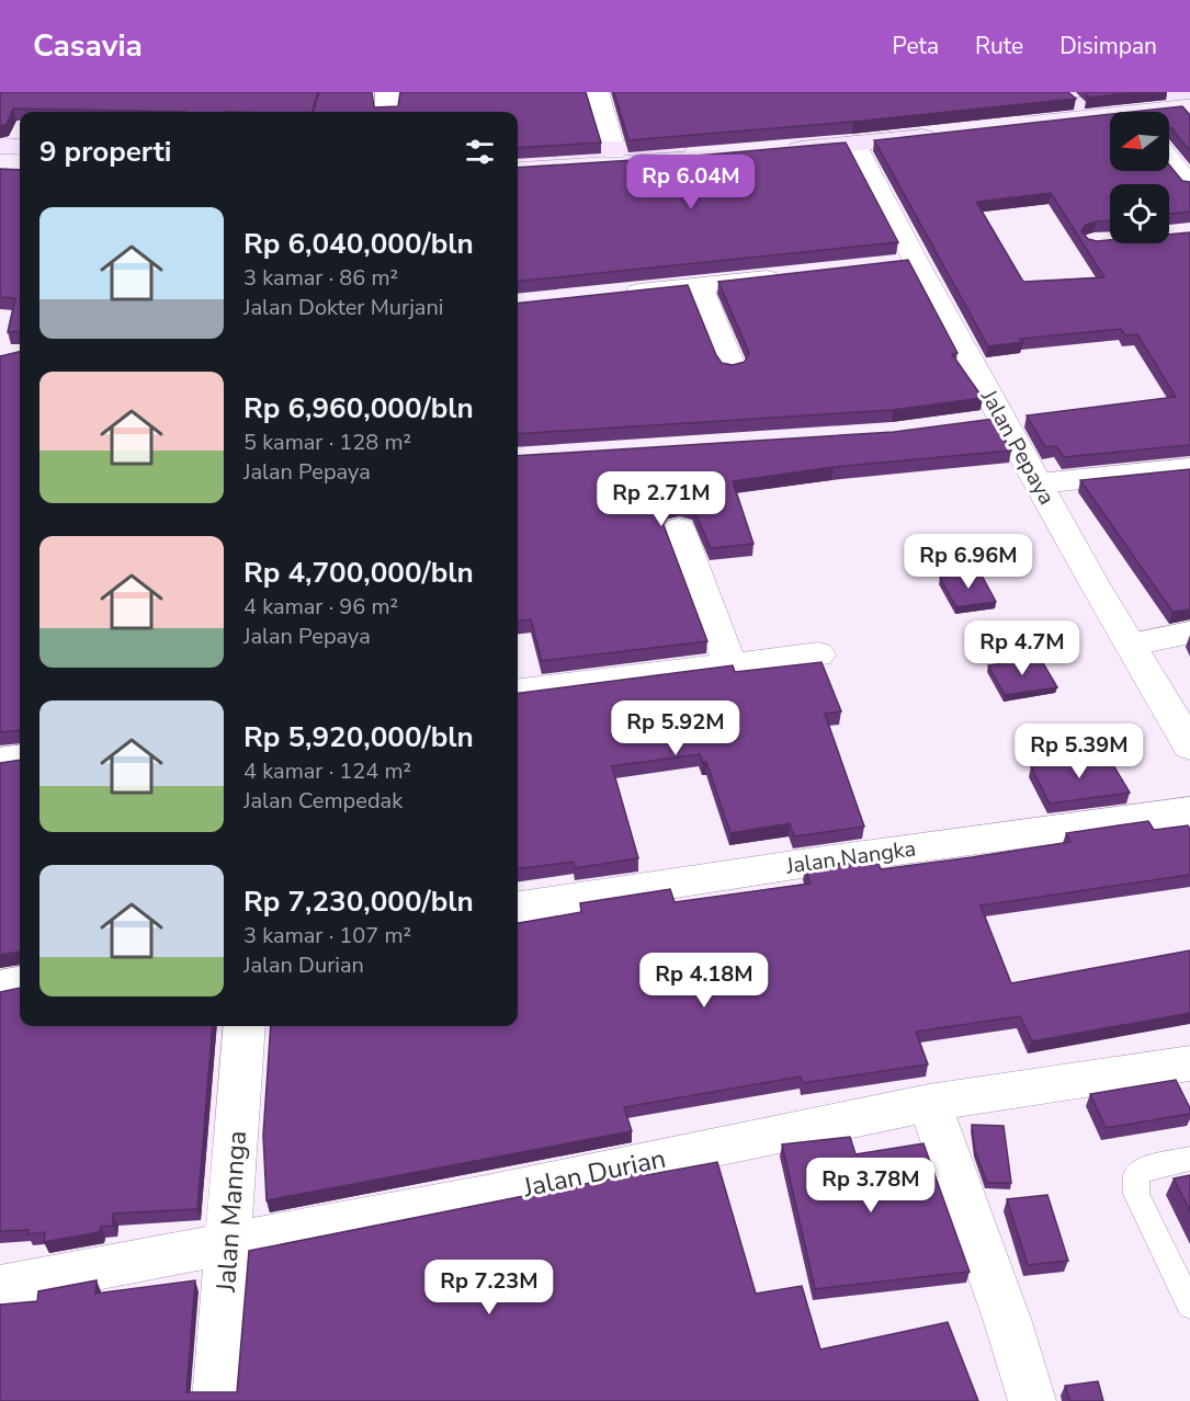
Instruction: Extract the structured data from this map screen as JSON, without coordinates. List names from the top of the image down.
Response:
{
  "streets": {
    "street": [
      "Jalan Pepaya",
      "Jalan Nangka",
      "Jalan Durian",
      "Jalan Mannga"
    ]
  },
  "crossings": [
    ["Jalan Durian", "Jalan Mannga"]
  ],
  "north": "left",
  "page": {
    "header": "Casavia",
    "nav": ["Peta", "Rute", "Disimpan"],
    "heading": "9 properti",
    "price": [
      "Rp 6.04M",
      "Rp 2.71M",
      "Rp 6.96M",
      "Rp 4.7M",
      "Rp 5.92M",
      "Rp 5.39M",
      "Rp 4.18M",
      "Rp 3.78M",
      "Rp 7.23M"
    ],
    "list": [
      {
        "name": "Rp 6,040,000/bln",
        "note": "3 kamar · 86 m² · Jalan Dokter Murjani"
      },
      {
        "name": "Rp 6,960,000/bln",
        "note": "5 kamar · 128 m² · Jalan Pepaya"
      },
      {
        "name": "Rp 4,700,000/bln",
        "note": "4 kamar · 96 m² · Jalan Pepaya"
      },
      {
        "name": "Rp 5,920,000/bln",
        "note": "4 kamar · 124 m² · Jalan Cempedak"
      },
      {
        "name": "Rp 7,230,000/bln",
        "note": "3 kamar · 107 m² · Jalan Durian"
      }
    ]
  }
}
